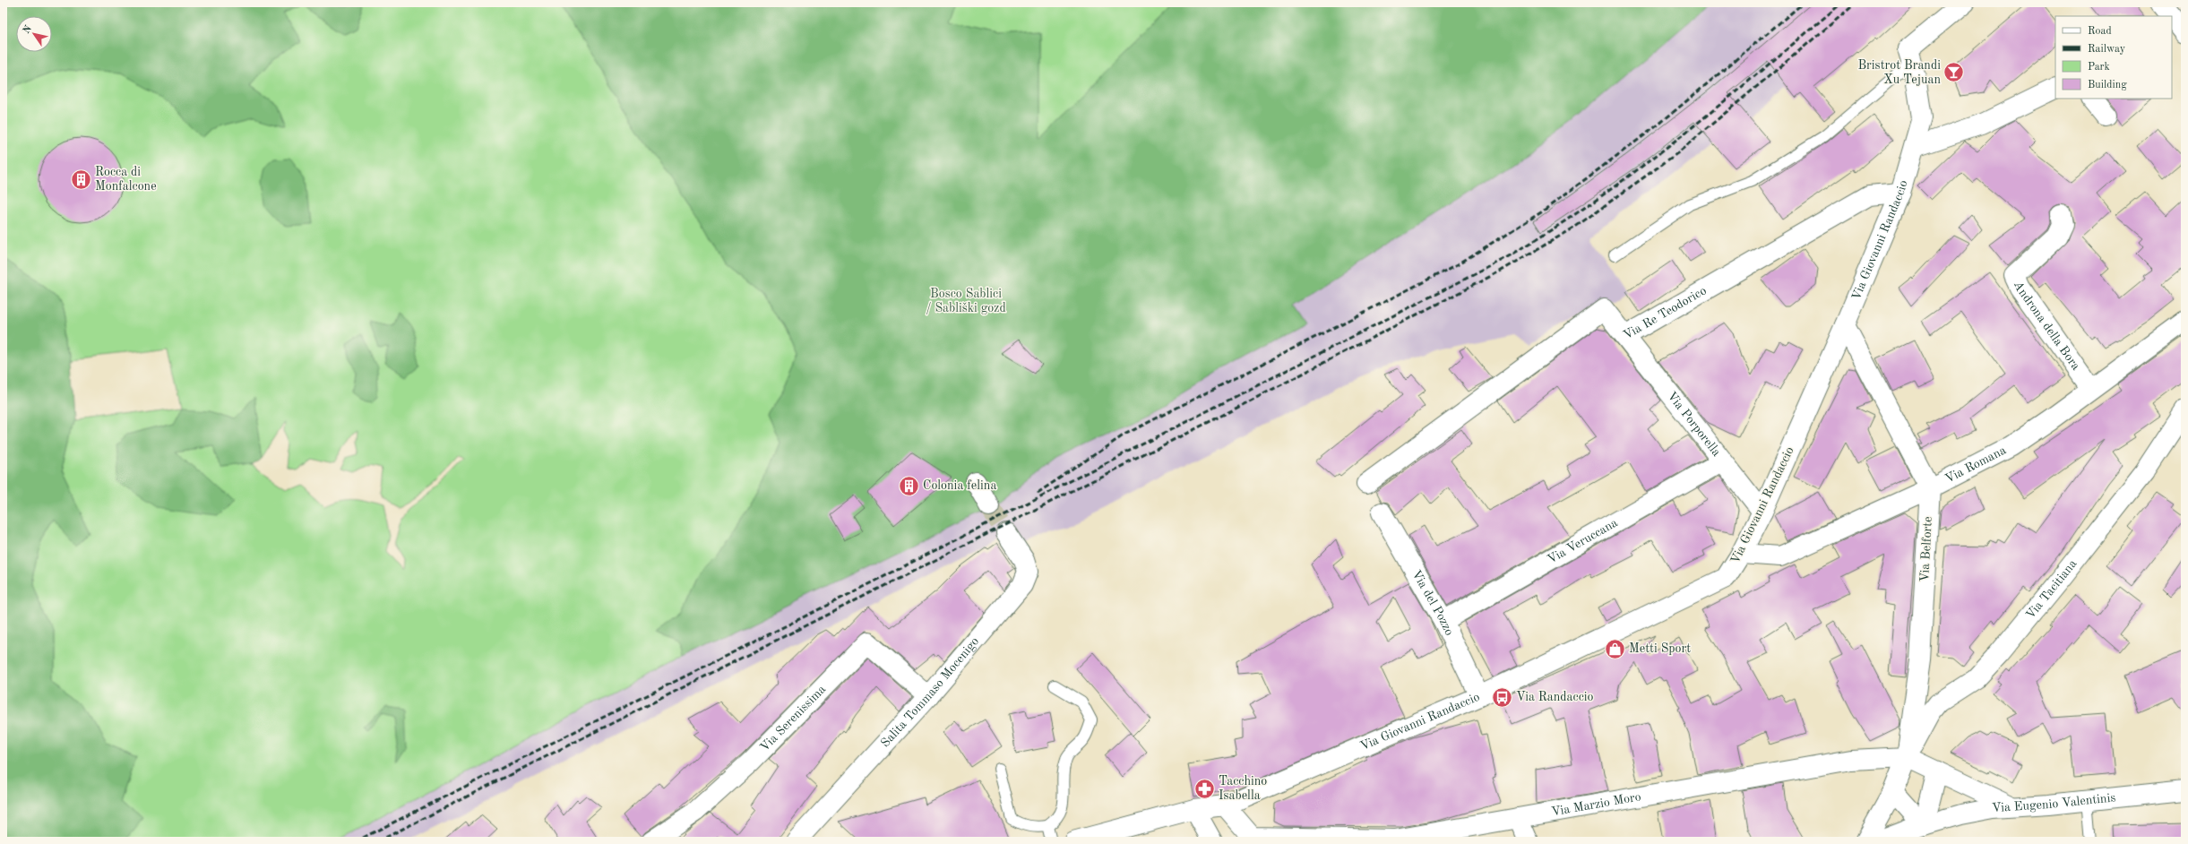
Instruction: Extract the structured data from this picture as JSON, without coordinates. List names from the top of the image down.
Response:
{
  "streets": {
    "street": [
      "Via Giovanni Randaccio",
      "Via Re Teodorico",
      "Androna della Bora",
      "Via Porporella",
      "Via Romana",
      "Via Veruccana",
      "Via Belforte",
      "Via Tacitiana",
      "Via del Pozzo",
      "Salita Tommaso Mocenigo",
      "Via Serenissima",
      "Via Eugenio Valentinis",
      "Via Marzio Moro"
    ]
  },
  "crossings": [
    ["Via Giovanni Randaccio", "Via Re Teodorico"],
    ["Via Giovanni Randaccio", "Via Porporella"],
    ["Via Giovanni Randaccio", "Via Romana"],
    ["Via Giovanni Randaccio", "Via del Pozzo"],
    ["Via Giovanni Randaccio", "Via Marzio Moro"],
    ["Via Re Teodorico", "Via Porporella"],
    ["Androna della Bora", "Via Romana"],
    ["Via Porporella", "Via Veruccana"],
    ["Via Romana", "Via Belforte"],
    ["Via Veruccana", "Via del Pozzo"],
    ["Via Belforte", "Via Tacitiana"],
    ["Via Belforte", "Via Marzio Moro"],
    ["Via Tacitiana", "Via Marzio Moro"],
    ["Salita Tommaso Mocenigo", "Via Serenissima"],
    ["Via Eugenio Valentinis", "Via Marzio Moro"]
  ],
  "parks": ["Bosco Sablici / Sabliški gozd"],
  "places": {
    "bar": ["Bristrot Brandi Xu Tejuan"],
    "building": ["Rocca di Monfalcone", "Colonia felina"],
    "shop": ["Metti Sport"],
    "bus stop": ["Via Randaccio"],
    "pharmacy": ["Tacchino Isabella"]
  },
  "legend": [
    "Road",
    "Railway",
    "Park",
    "Building"
  ],
  "north": "top left"
}
